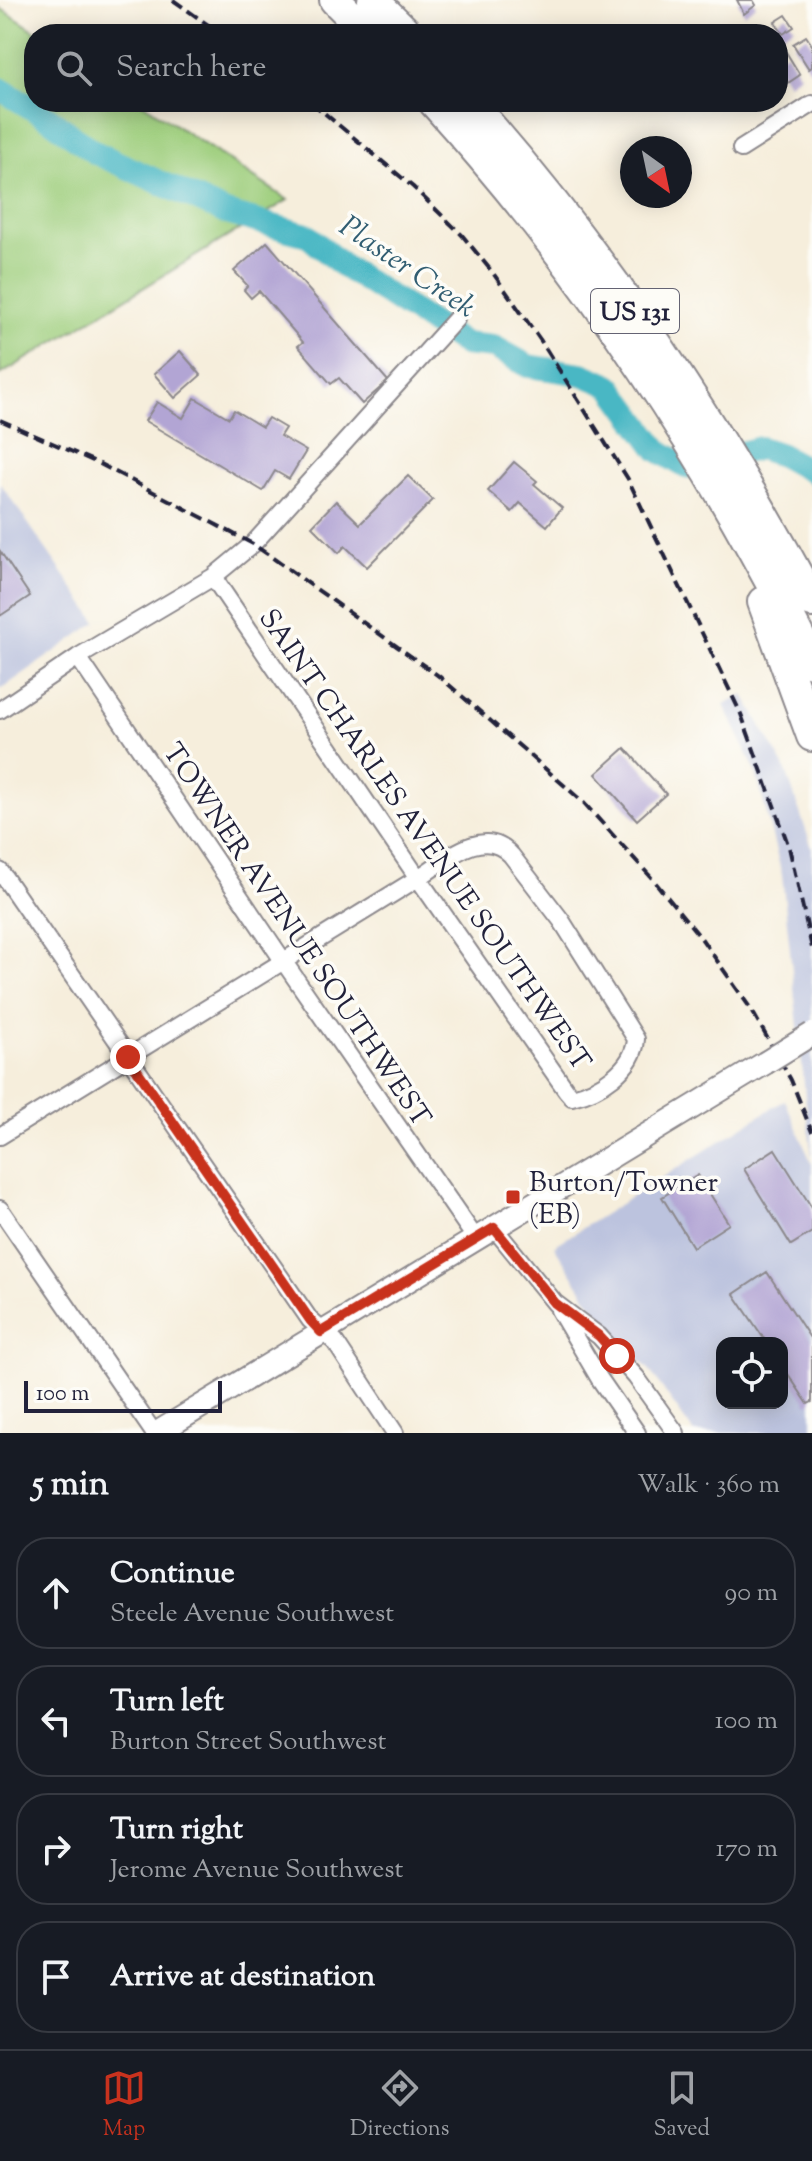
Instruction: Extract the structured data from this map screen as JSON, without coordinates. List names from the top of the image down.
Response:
{
  "streets": {
    "highway": ["US 131"],
    "street": ["SAINT CHARLES AVENUE SOUTHWEST", "TOWNER AVENUE SOUTHWEST"]
  },
  "water": ["Plaster Creek"],
  "places": {
    "transit": ["Burton/Towner (EB)"]
  },
  "scale_bar": "100 m",
  "north": "bottom right",
  "page": {
    "search": "Search here",
    "scale": "100 m",
    "heading": ["5 min", "Walk · 360 m"],
    "list": [
      ["Continue", "Steele Avenue Southwest", "90 m"],
      ["Turn left", "Burton Street Southwest", "100 m"],
      ["Turn right", "Jerome Avenue Southwest", "170 m"],
      "Arrive at destination"
    ],
    "nav": ["Map", "Directions", "Saved"]
  }
}
